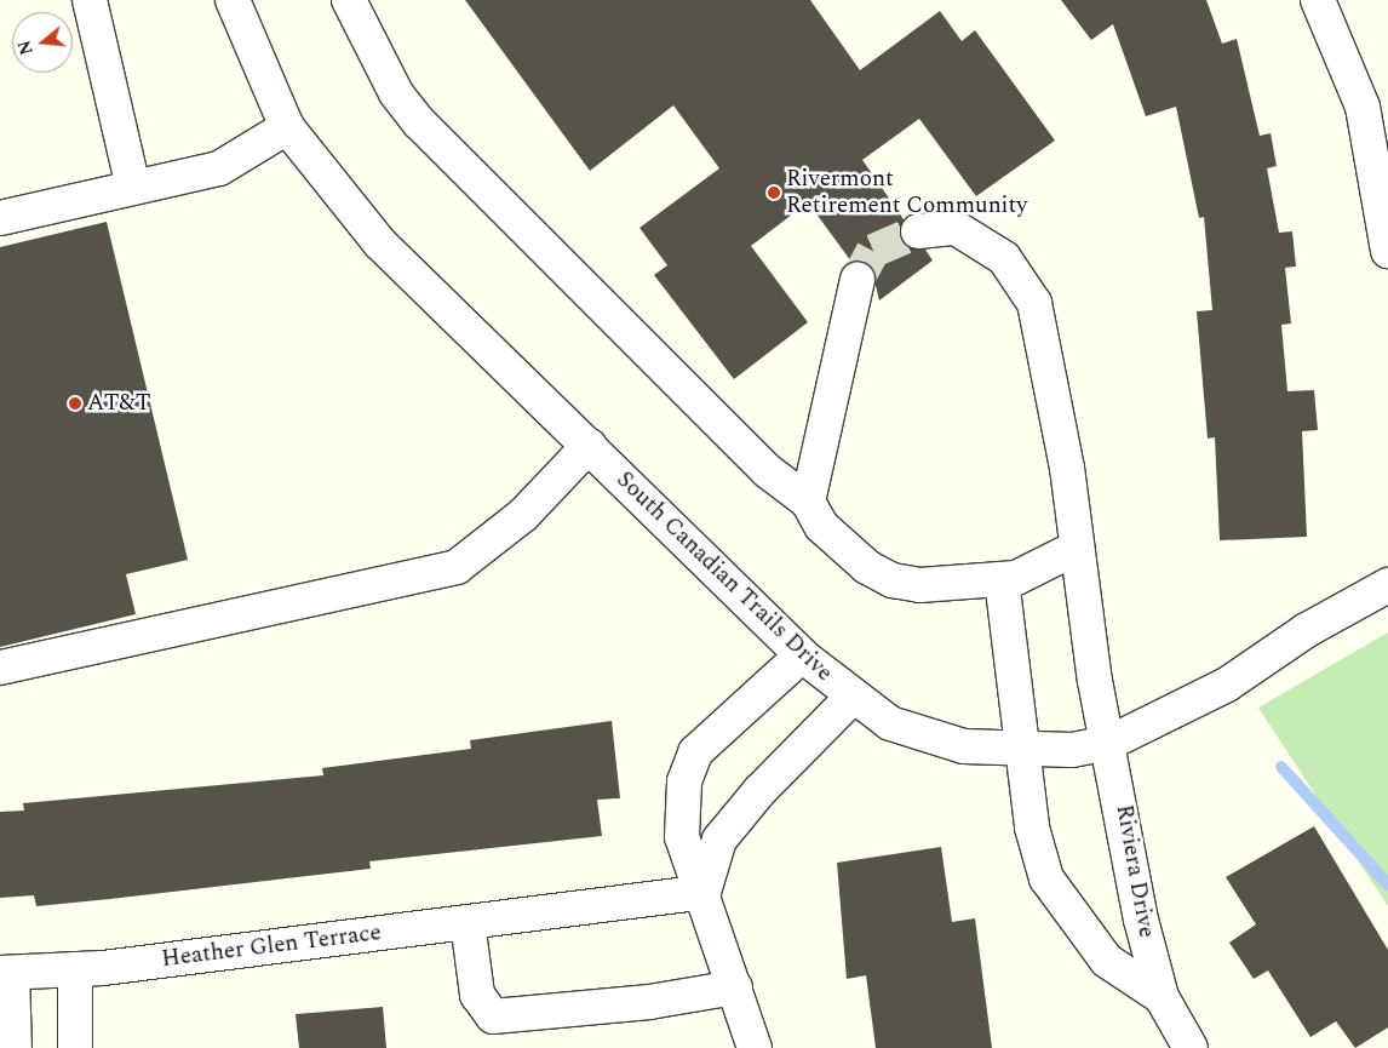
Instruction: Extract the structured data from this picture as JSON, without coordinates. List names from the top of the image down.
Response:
{
  "streets": {
    "street": ["South Canadian Trails Drive", "Riviera Drive", "Heather Glen Terrace"]
  },
  "crossings": [
    ["South Canadian Trails Drive", "Riviera Drive"]
  ],
  "places": ["Rivermont Retirement Community", "AT&T"],
  "north": "left"
}
